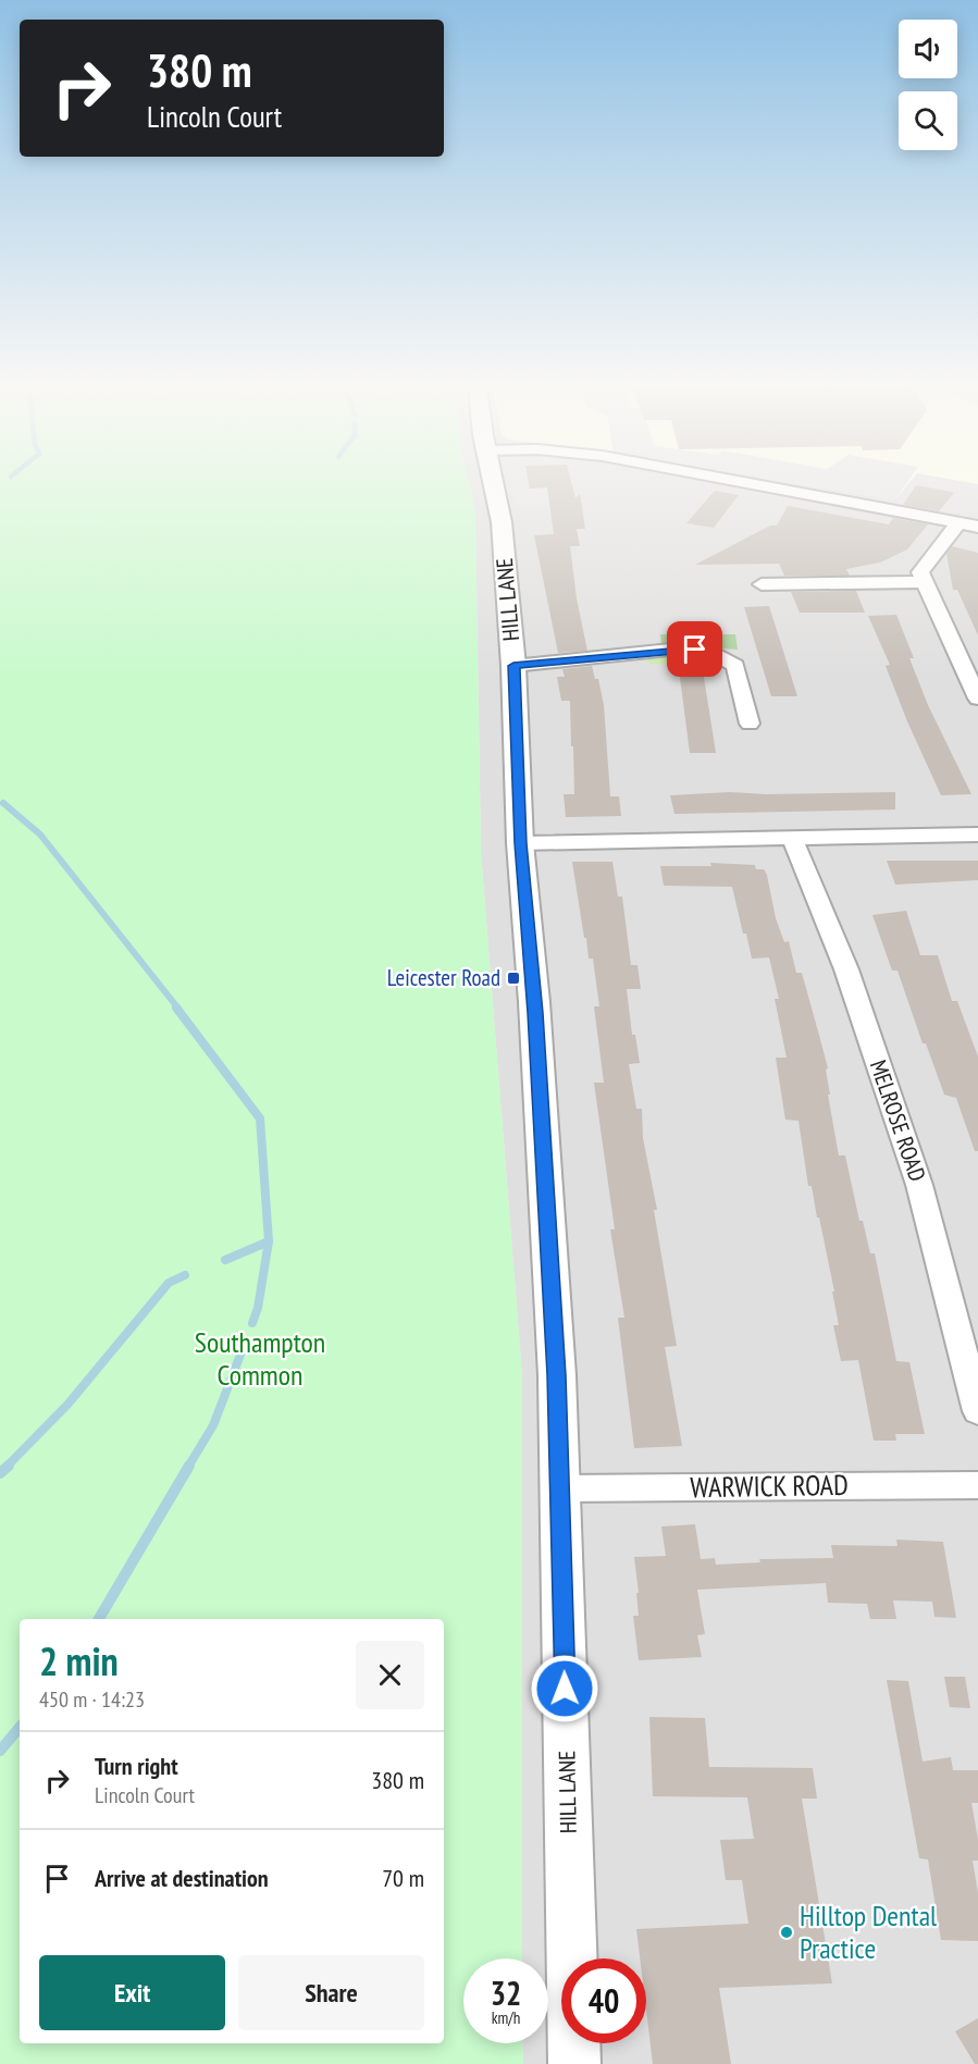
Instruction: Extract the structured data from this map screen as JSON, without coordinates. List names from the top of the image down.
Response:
{
  "streets": {
    "street": ["HILL LANE", "MELROSE ROAD", "WARWICK ROAD"]
  },
  "crossings": [
    ["HILL LANE", "WARWICK ROAD"]
  ],
  "parks": ["Southampton Common"],
  "places": {
    "transit": ["Leicester Road"],
    "other": ["Hilltop Dental Practice"]
  },
  "page": {
    "turn": ["380 m", "Lincoln Court"],
    "heading": ["2 min", "450 m · 14:23"],
    "list": [
      {
        "name": "Turn right",
        "note": "Lincoln Court",
        "value": "380 m"
      },
      {
        "name": "Arrive at destination",
        "value": "70 m"
      }
    ],
    "buttons": ["Exit", "Share"],
    "speed": "32 km/h",
    "limit": "40"
  }
}
